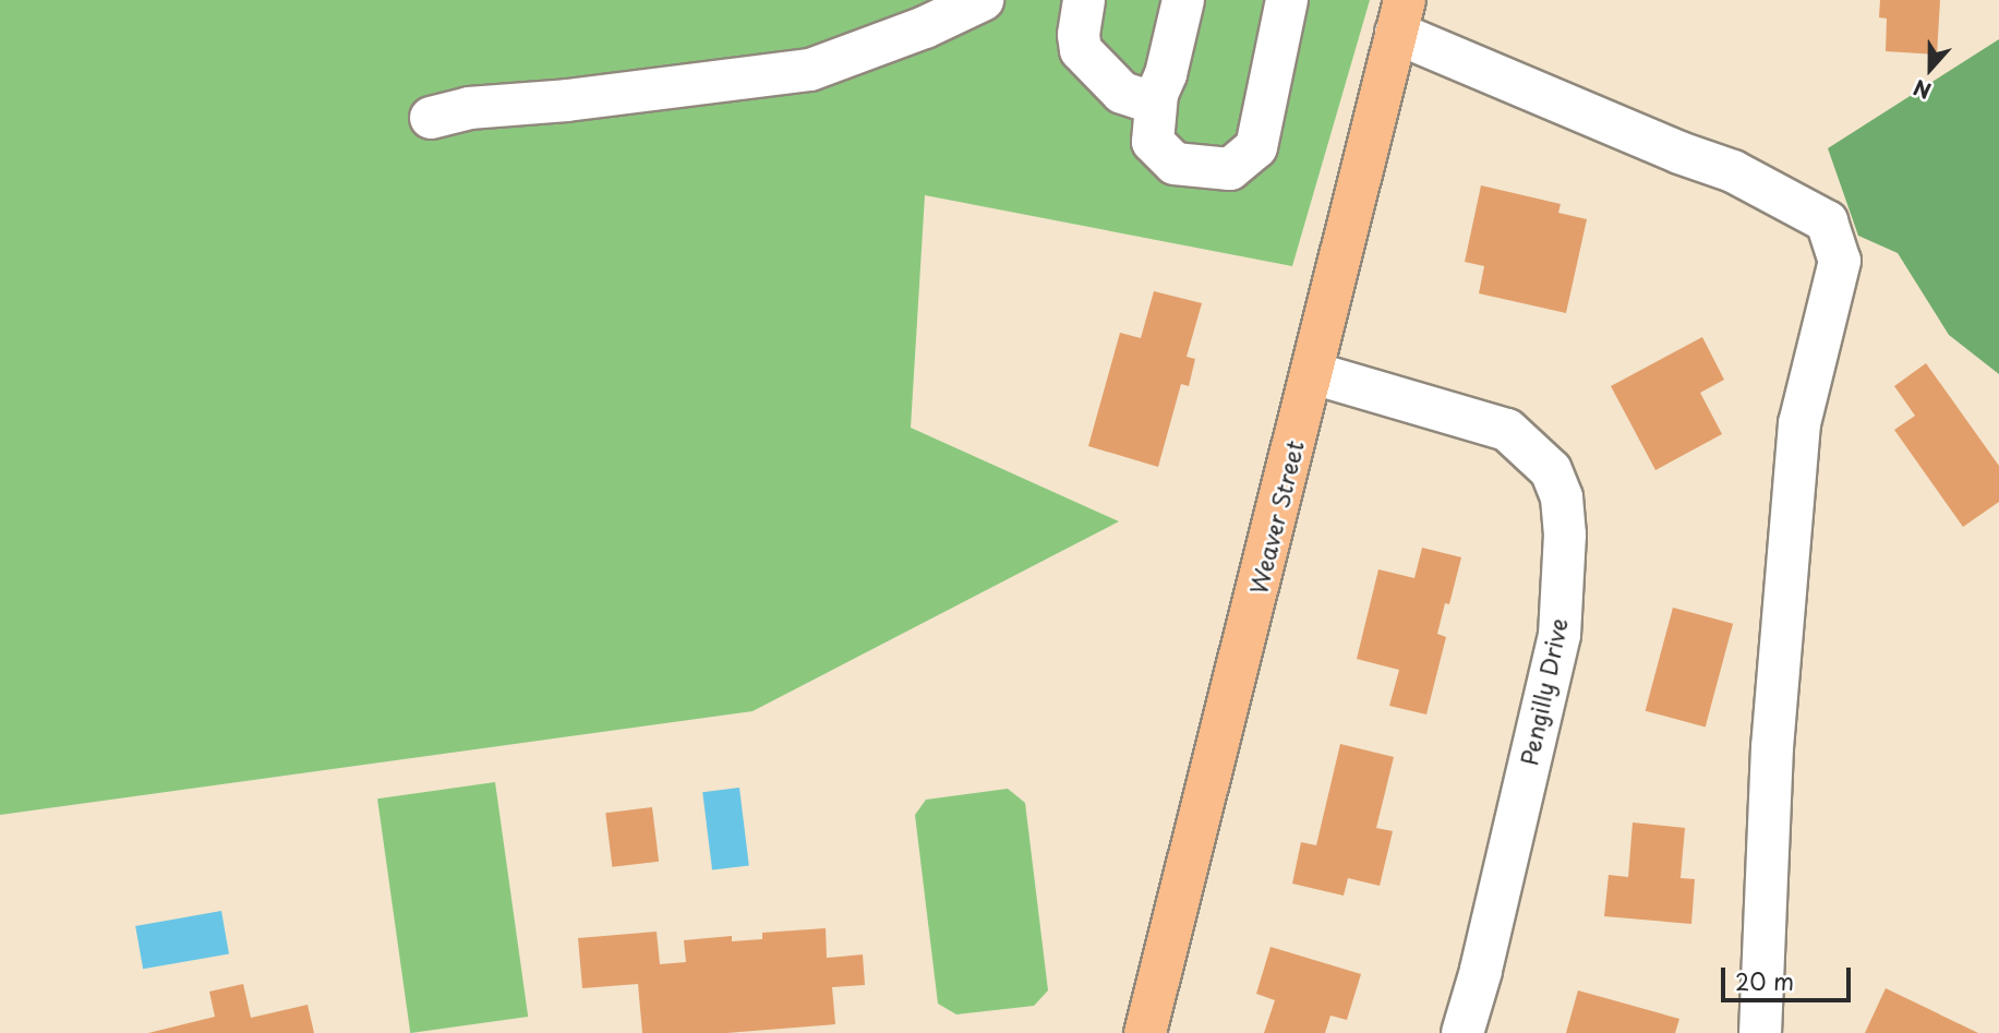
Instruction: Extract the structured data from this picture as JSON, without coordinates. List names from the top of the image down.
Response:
{
  "streets": {
    "main road": ["Weaver Street"],
    "street": ["Pengilly Drive"]
  },
  "crossings": [
    ["Weaver Street", "Pengilly Drive"]
  ],
  "scale_bar": "20 m",
  "north": "bottom"
}
